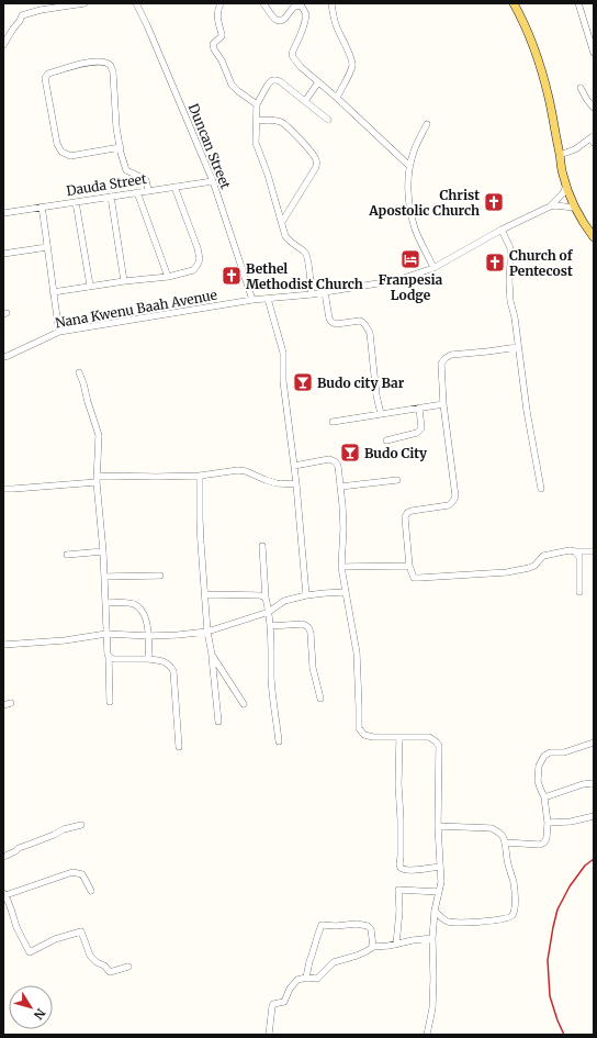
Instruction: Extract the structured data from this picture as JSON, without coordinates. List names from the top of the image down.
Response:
{
  "streets": {
    "street": ["Duncan Street", "Dauda Street", "Nana Kwenu Baah Avenue"]
  },
  "crossings": [
    ["Duncan Street", "Dauda Street"],
    ["Duncan Street", "Nana Kwenu Baah Avenue"]
  ],
  "places": {
    "church": ["Christ Apostolic Church", "Church of Pentecost", "Bethel Methodist Church"],
    "hotel": ["Franpesia Lodge"],
    "bar": ["Budo city Bar", "Budo City"]
  },
  "north": "bottom right"
}
